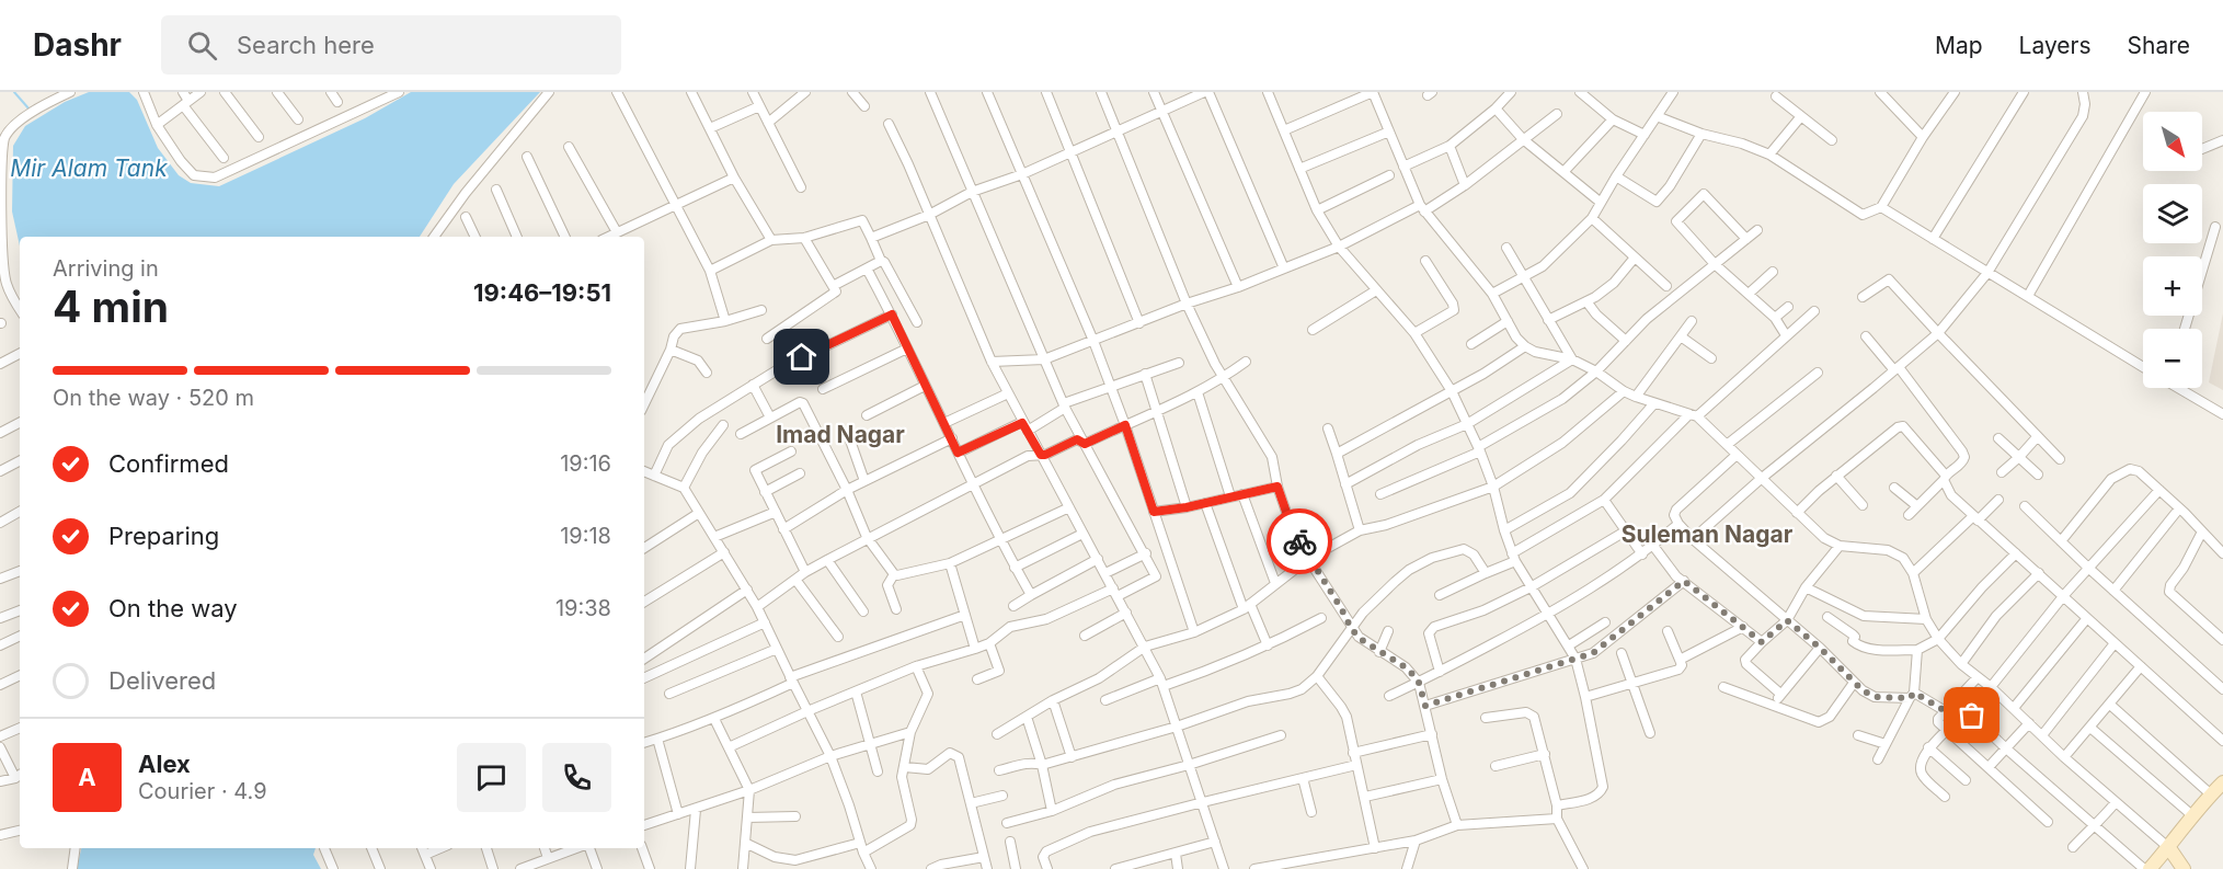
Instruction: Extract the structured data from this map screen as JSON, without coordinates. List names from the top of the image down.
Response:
{
  "districts": ["Imad Nagar", "Suleman Nagar"],
  "water": ["Mir Alam Tank"],
  "north": "bottom right",
  "page": {
    "header": "Dashr",
    "search": "Search here",
    "nav": ["Map", "Layers", "Share"],
    "map_buttons": ["+", "−"],
    "heading": ["4 min", "Arriving in", "19:46–19:51"],
    "panel": ["Alex", "Courier · 4.9"],
    "bar": "On the way · 520 m",
    "list": [
      ["Confirmed", "19:16"],
      ["Preparing", "19:18"],
      ["On the way", "19:38"],
      "Delivered"
    ],
    "round": "A"
  }
}
